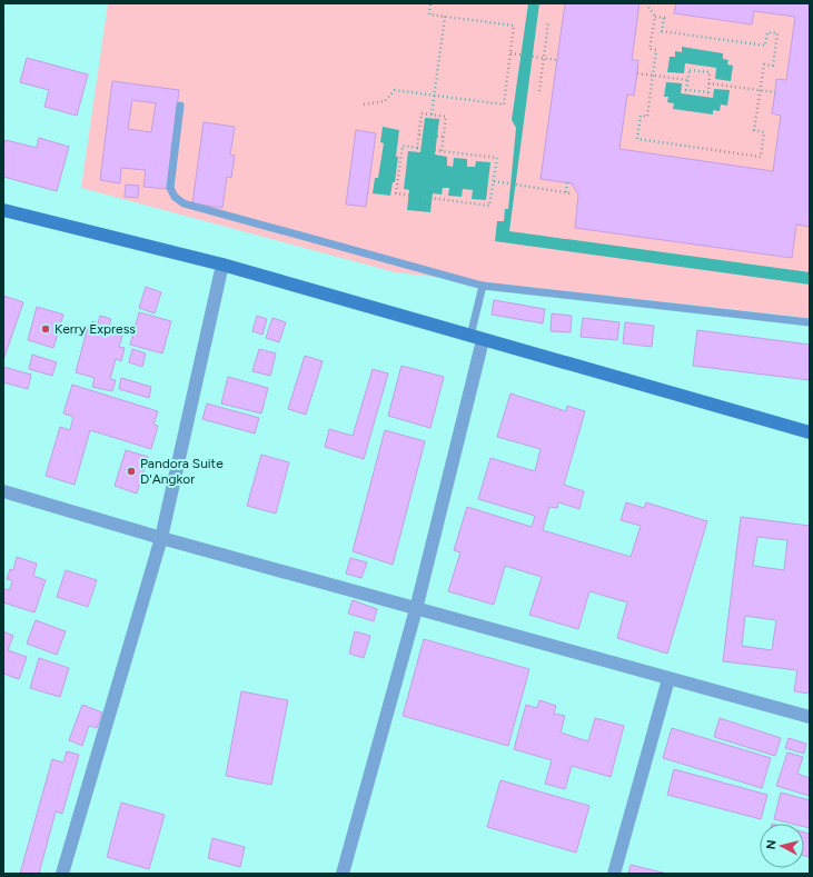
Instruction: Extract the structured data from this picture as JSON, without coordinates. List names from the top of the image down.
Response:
{
  "places": ["Kerry Express", "Pandora Suite D'Angkor"],
  "north": "left"
}
